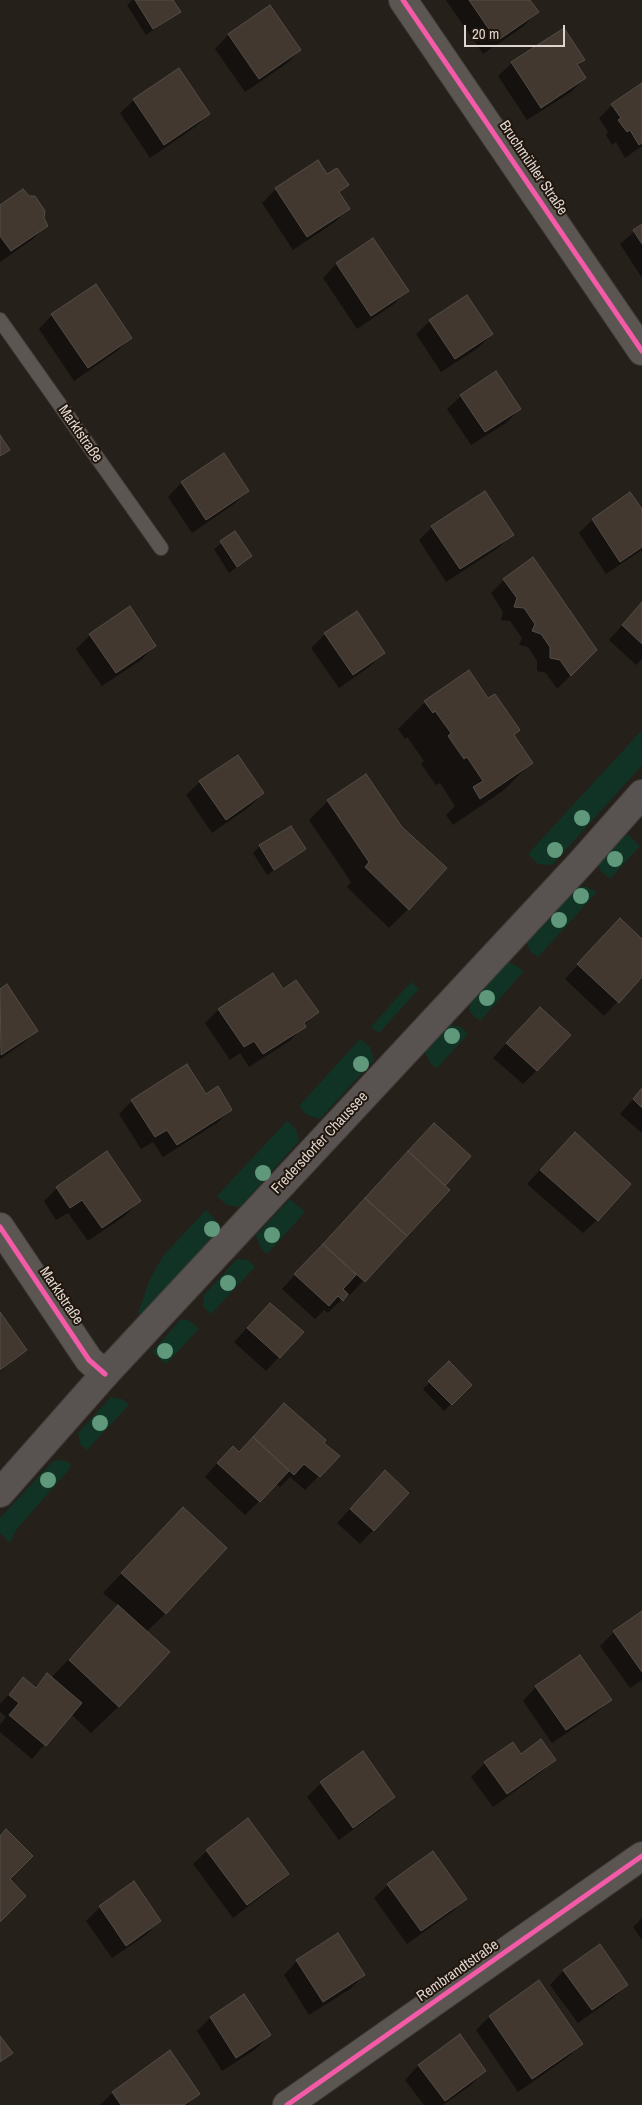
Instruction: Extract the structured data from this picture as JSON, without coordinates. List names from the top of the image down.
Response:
{
  "streets": {
    "main road": ["Fredersdorfer Chaussee"],
    "street": ["Bruchmühler Straße", "Marktstraße", "Rembrandtstraße"]
  },
  "crossings": [
    ["Marktstraße", "Fredersdorfer Chaussee"]
  ],
  "scale_bar": "20 m"
}
